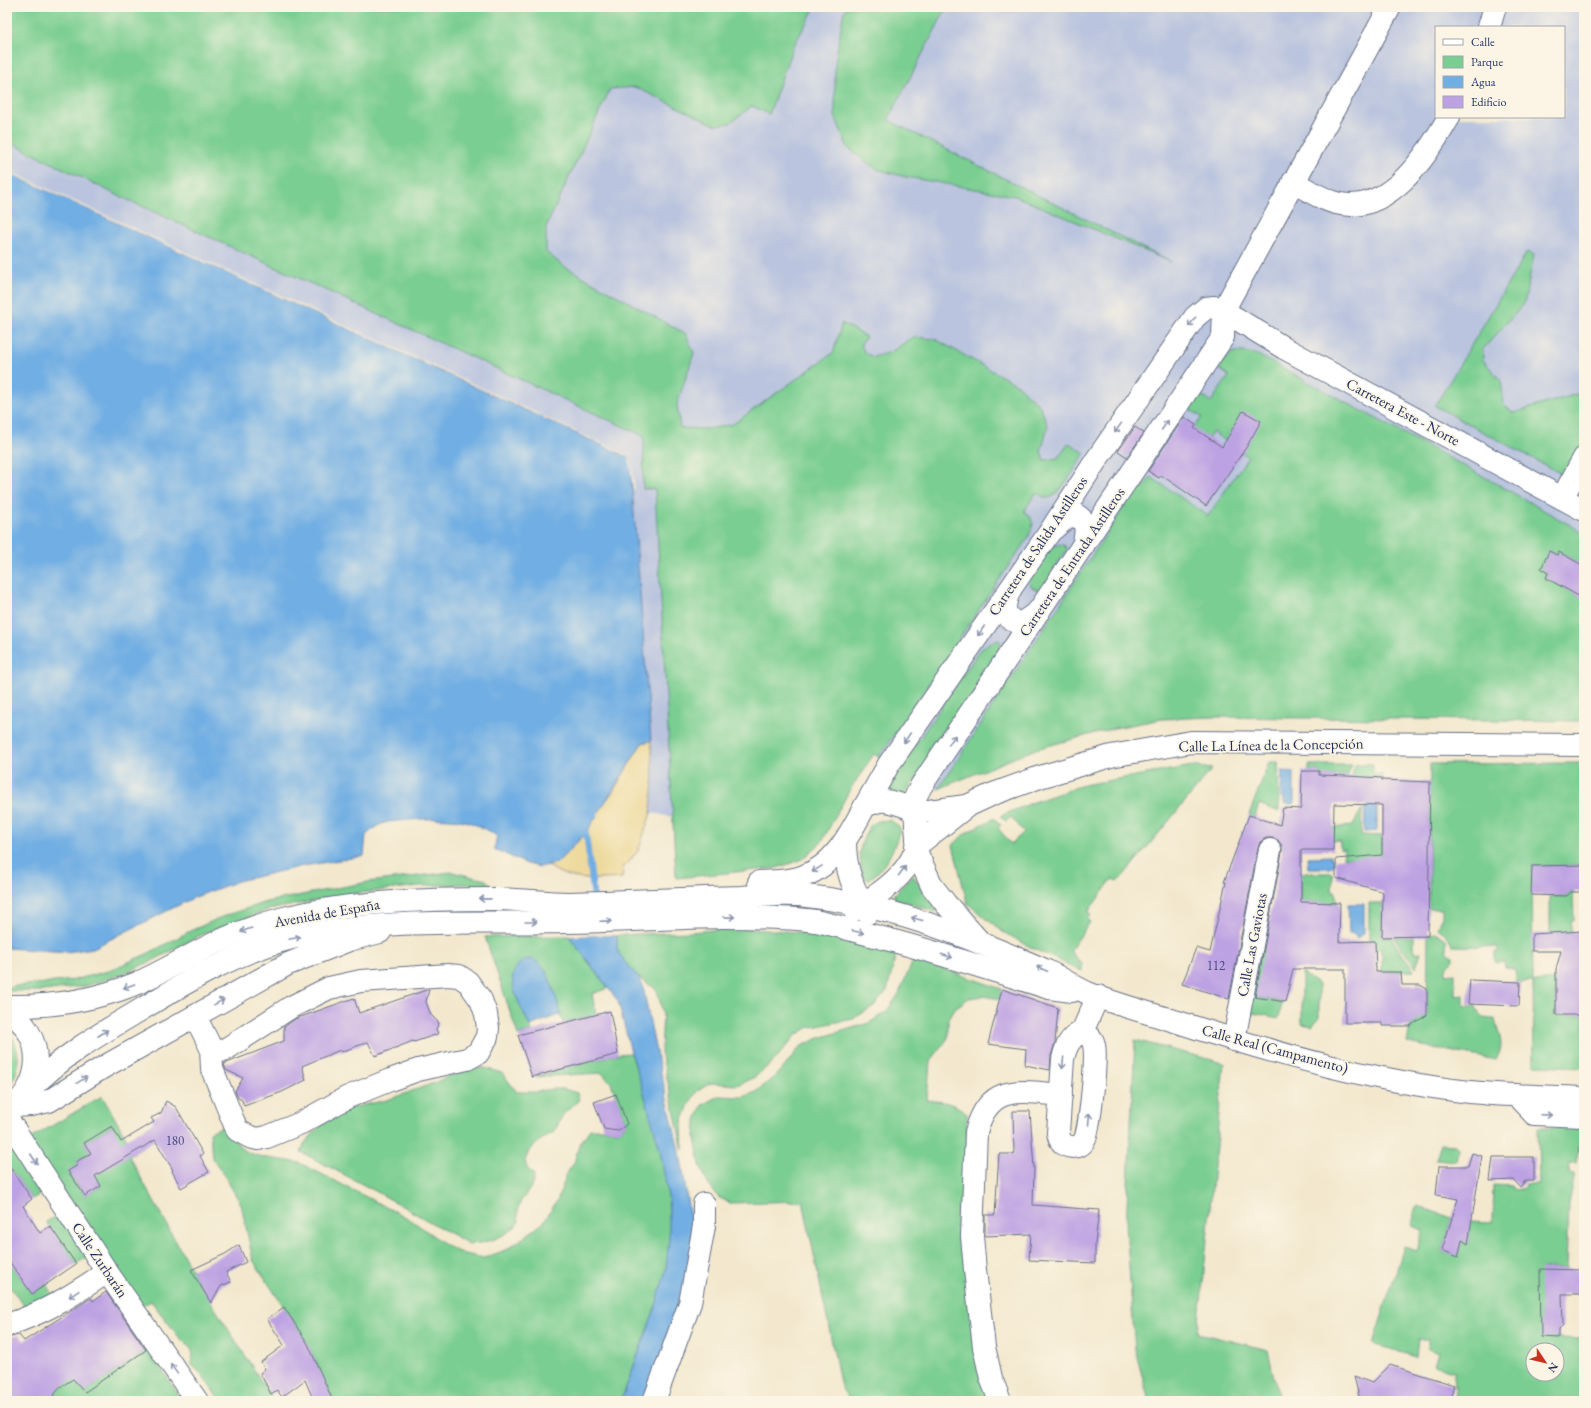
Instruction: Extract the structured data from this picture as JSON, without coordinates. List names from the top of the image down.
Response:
{
  "streets": {
    "main road": [
      "Carretera Este - Norte",
      "Carretera de Salida Astilleros",
      "Carretera de Entrada Astilleros",
      "Calle La Línea de la Concepción",
      "Avenida de España",
      "Calle Las Gaviotas",
      "Calle Real (Campamento)",
      "Calle Zurbarán"
    ]
  },
  "crossings": [
    ["Carretera Este - Norte", "Carretera de Salida Astilleros"],
    ["Carretera Este - Norte", "Carretera de Entrada Astilleros"],
    ["Carretera de Salida Astilleros", "Carretera de Entrada Astilleros"],
    ["Carretera de Salida Astilleros", "Calle Real (Campamento)"],
    ["Carretera de Entrada Astilleros", "Calle La Línea de la Concepción"],
    ["Avenida de España", "Calle Zurbarán"],
    ["Calle Las Gaviotas", "Calle Real (Campamento)"]
  ],
  "one_way": ["Carretera de Salida Astilleros", "Carretera de Entrada Astilleros"],
  "house_numbers": ["112", "180"],
  "legend": [
    "Calle",
    "Parque",
    "Agua",
    "Edificio"
  ],
  "north": "bottom right"
}
